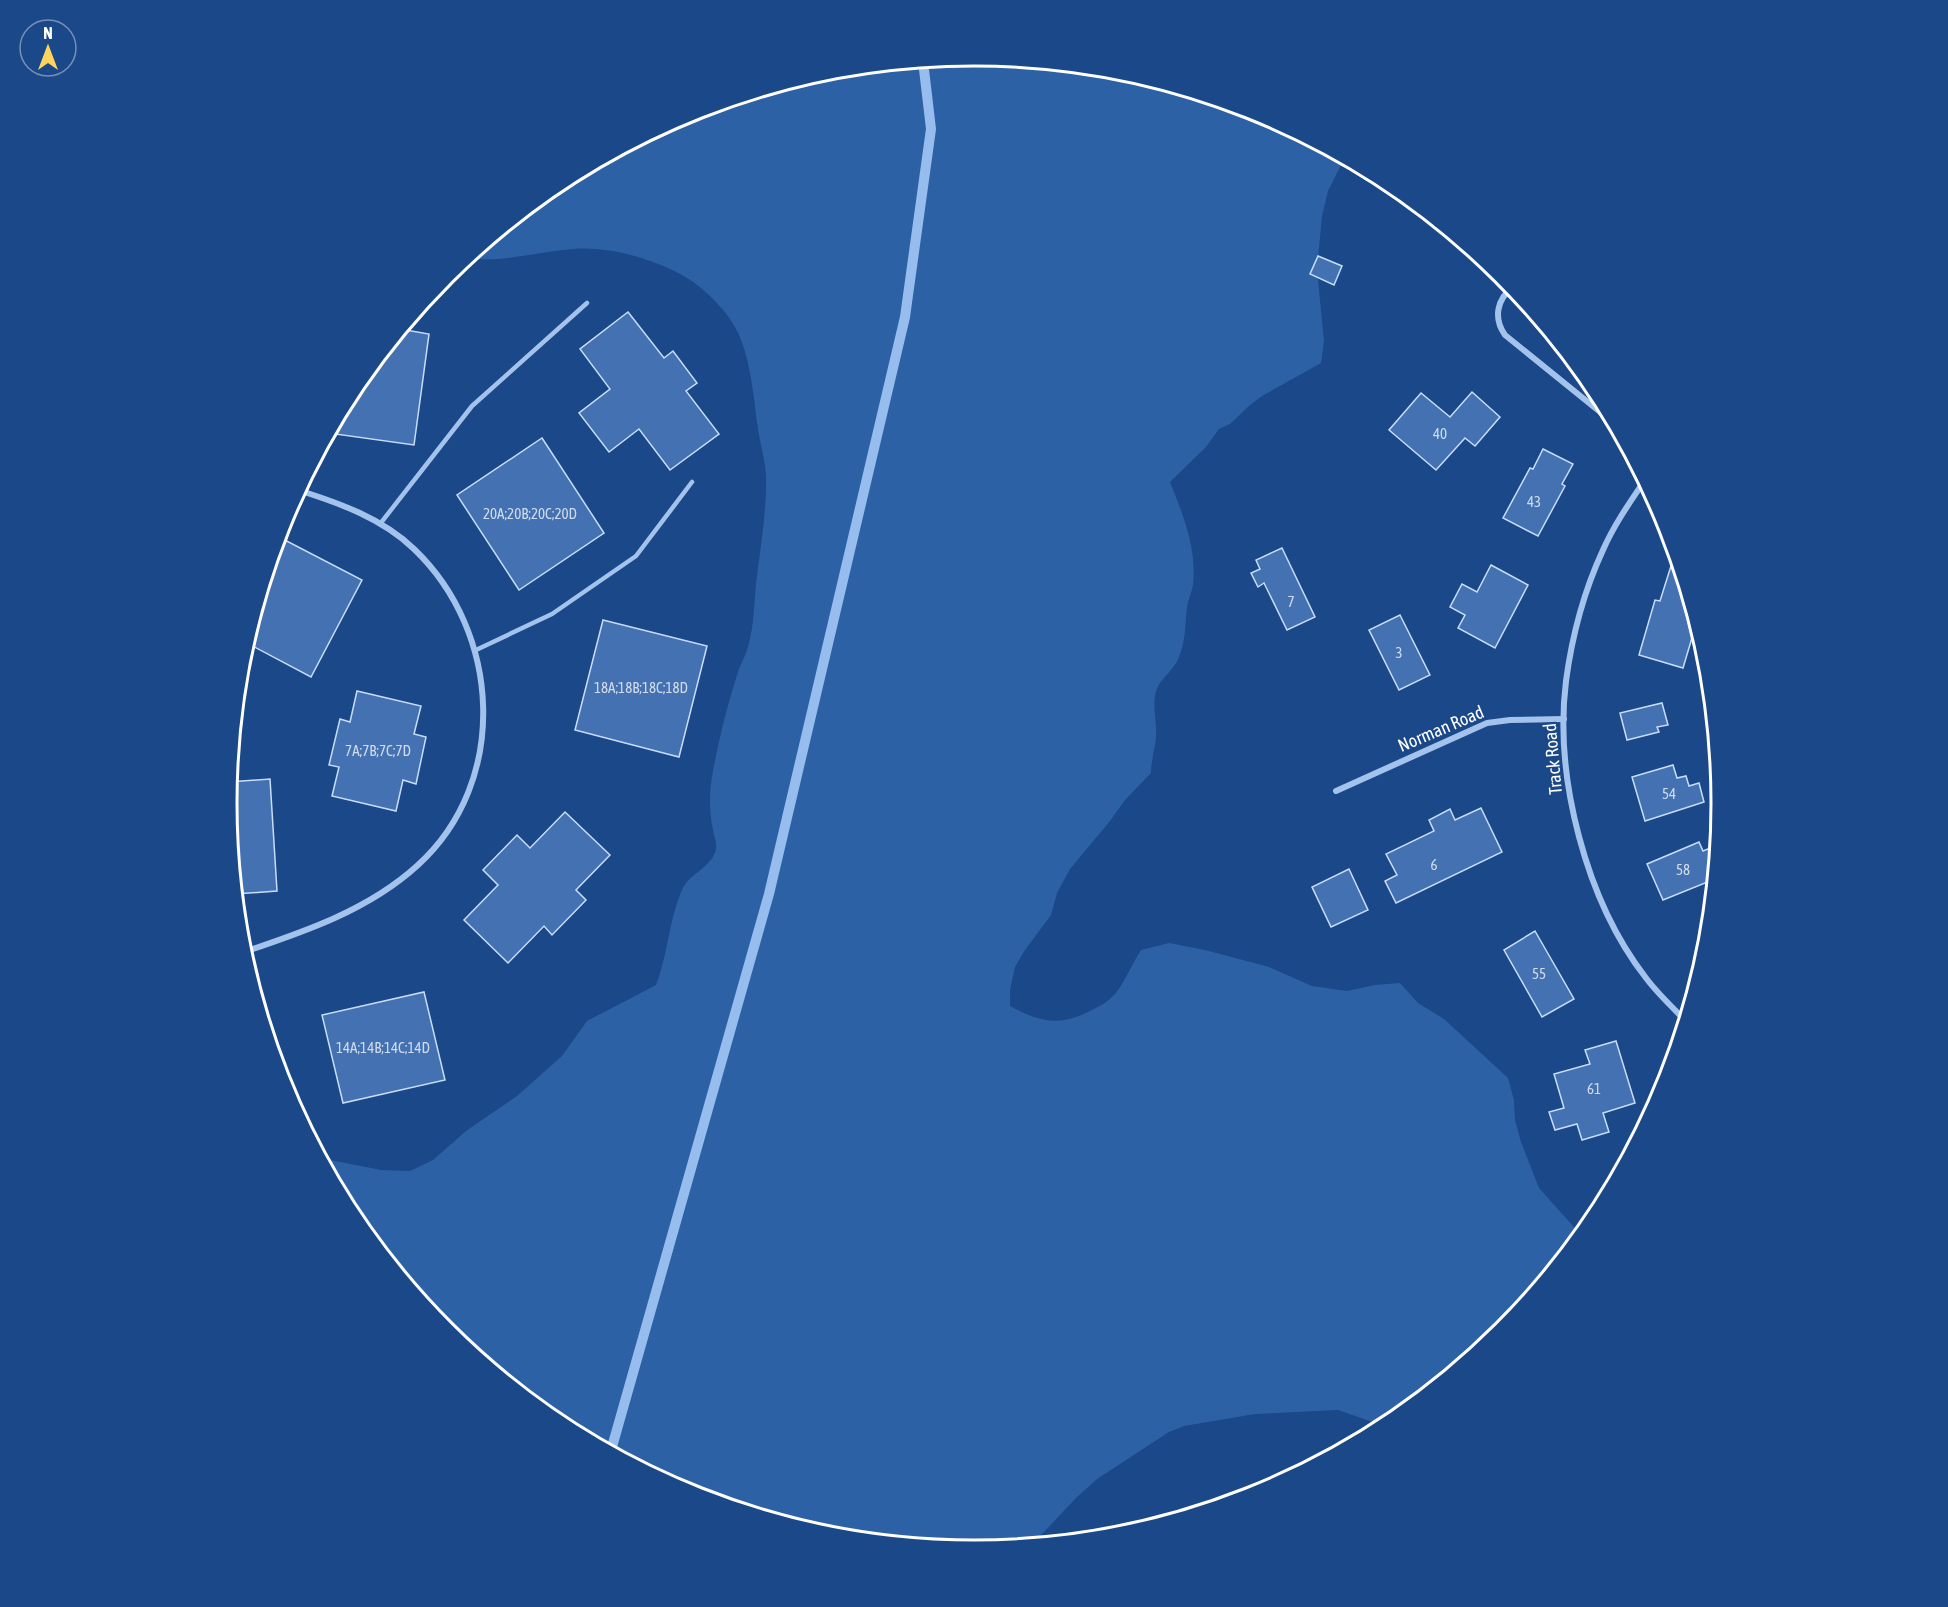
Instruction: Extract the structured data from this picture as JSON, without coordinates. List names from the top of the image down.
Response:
{
  "streets": {
    "street": ["Norman Road", "Track Road"]
  },
  "crossings": [
    ["Norman Road", "Track Road"]
  ],
  "house_numbers": [
    "40",
    "43",
    "20A;20B;20C;20D",
    "7",
    "3",
    "18A;18B;18C;18D",
    "7A;7B;7C;7D",
    "54",
    "6",
    "58",
    "55",
    "14A;14B;14C;14D",
    "61"
  ],
  "north": "top"
}
